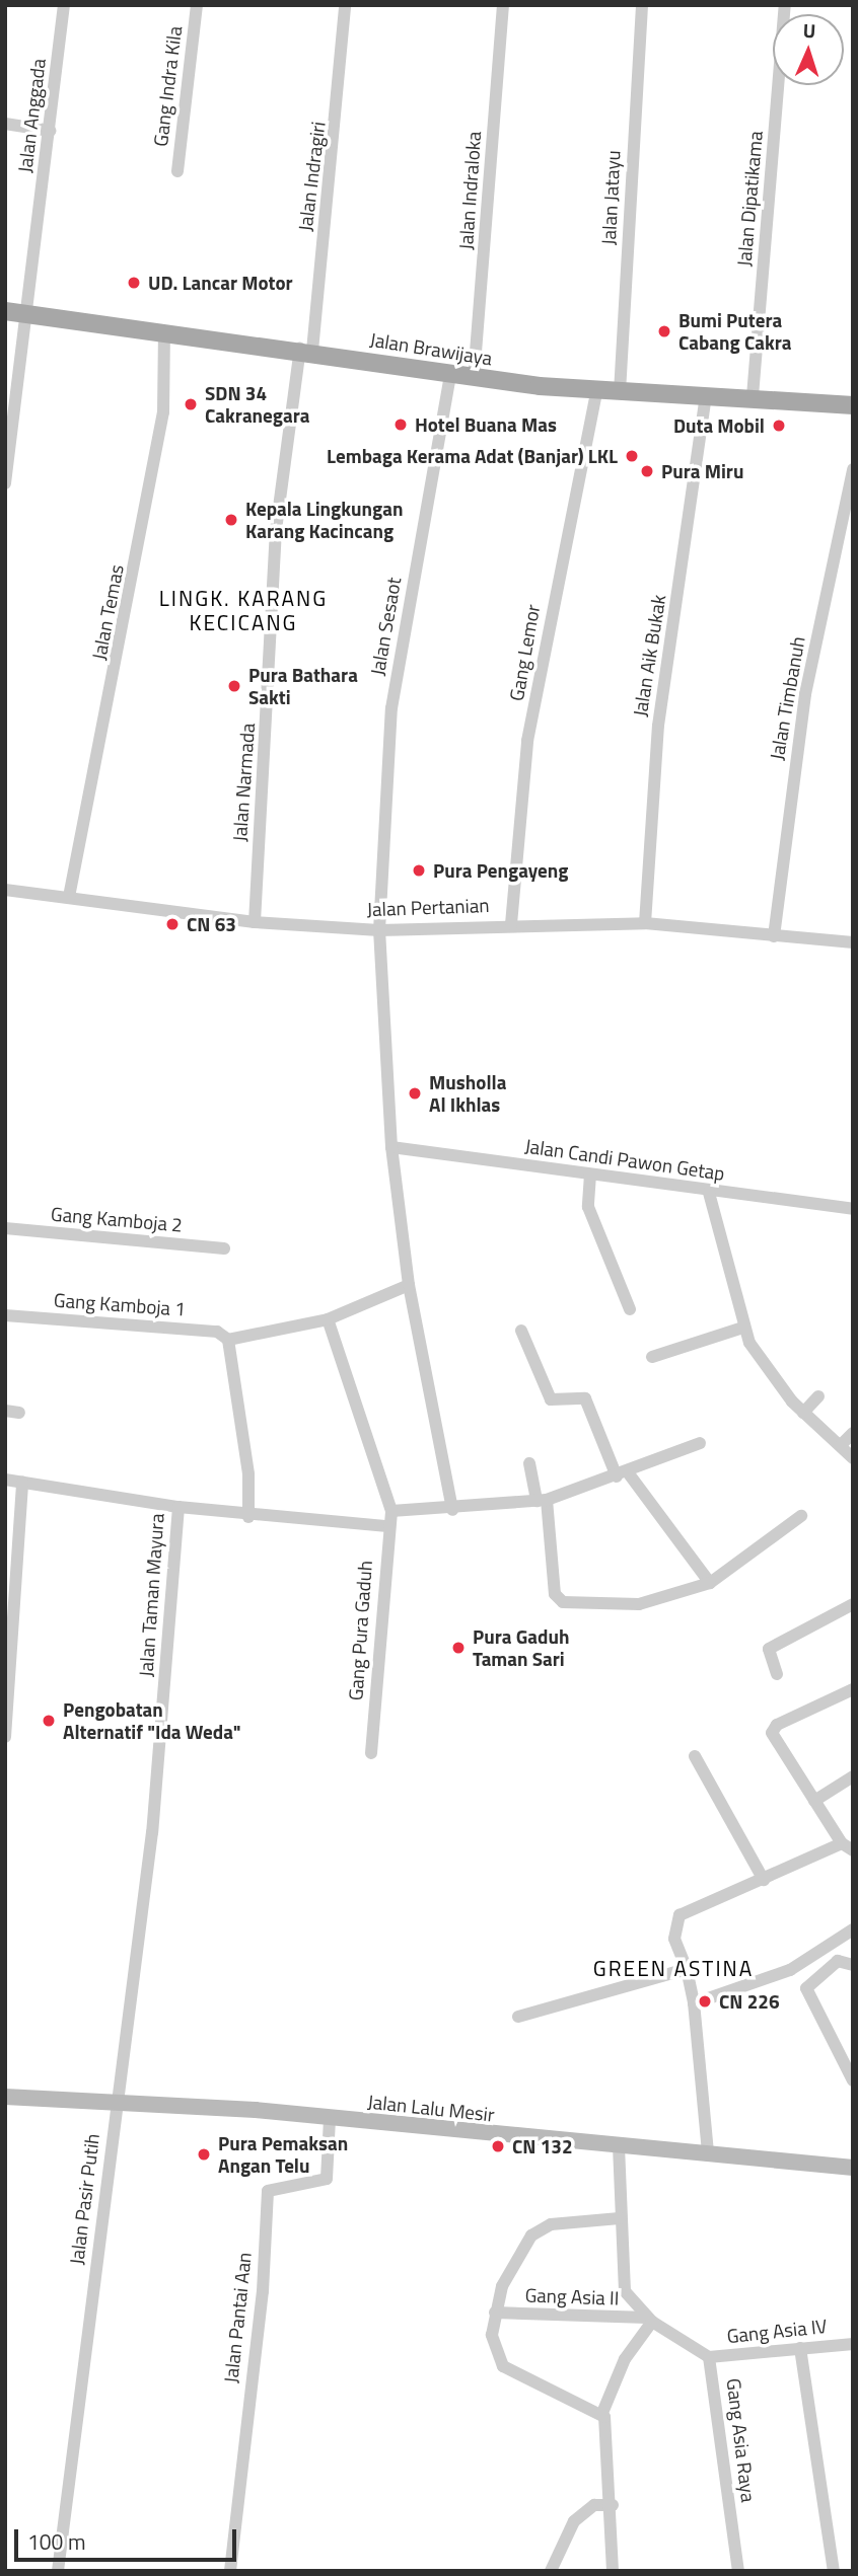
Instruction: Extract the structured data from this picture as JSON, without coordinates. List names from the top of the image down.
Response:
{
  "streets": {
    "main road": ["Jalan Brawijaya"],
    "street": [
      "Gang Indra Kila",
      "Jalan Anggada",
      "Jalan Indragiri",
      "Jalan Indraloka",
      "Jalan Jatayu",
      "Jalan Dipatikama",
      "Jalan Temas",
      "Jalan Sesaot",
      "Gang Lemor",
      "Jalan Aik Bukak",
      "Jalan Timbanuh",
      "Jalan Narmada",
      "Jalan Pertanian",
      "Jalan Candi Pawon Getap",
      "Gang Kamboja 2",
      "Gang Kamboja 1",
      "Jalan Taman Mayura",
      "Gang Pura Gaduh",
      "Jalan Lalu Mesir",
      "Jalan Pasir Putih",
      "Gang Asia II",
      "Jalan Pantai Aan",
      "Gang Asia IV",
      "Gang Asia Raya"
    ]
  },
  "crossings": [
    ["Jalan Anggada", "Jalan Brawijaya"],
    ["Jalan Indragiri", "Jalan Brawijaya"],
    ["Jalan Indragiri", "Jalan Narmada"],
    ["Jalan Indraloka", "Jalan Brawijaya"],
    ["Jalan Jatayu", "Jalan Brawijaya"],
    ["Jalan Dipatikama", "Jalan Brawijaya"],
    ["Jalan Brawijaya", "Jalan Temas"],
    ["Jalan Brawijaya", "Jalan Sesaot"],
    ["Jalan Brawijaya", "Gang Lemor"],
    ["Jalan Brawijaya", "Jalan Aik Bukak"],
    ["Jalan Brawijaya", "Jalan Narmada"],
    ["Jalan Temas", "Jalan Pertanian"],
    ["Jalan Sesaot", "Jalan Pertanian"],
    ["Jalan Sesaot", "Jalan Candi Pawon Getap"],
    ["Gang Lemor", "Jalan Pertanian"],
    ["Jalan Aik Bukak", "Jalan Pertanian"],
    ["Jalan Timbanuh", "Jalan Pertanian"],
    ["Jalan Narmada", "Jalan Pertanian"],
    ["Jalan Taman Mayura", "Jalan Pasir Putih"],
    ["Jalan Lalu Mesir", "Jalan Pasir Putih"],
    ["Jalan Lalu Mesir", "Jalan Pantai Aan"],
    ["Jalan Lalu Mesir", "Gang Asia Raya"],
    ["Gang Asia II", "Gang Asia Raya"],
    ["Gang Asia IV", "Gang Asia Raya"]
  ],
  "districts": ["LINGK. KARANG KECICANG", "GREEN ASTINA"],
  "places": [
    "UD. Lancar Motor",
    "Bumi Putera Cabang Cakra",
    "SDN 34 Cakranegara",
    "Hotel Buana Mas",
    "Duta Mobil",
    "Lembaga Kerama Adat (Banjar) LKL",
    "Pura Miru",
    "Kepala Lingkungan Karang Kacincang",
    "Pura Bathara Sakti",
    "Pura Pengayeng",
    "CN 63",
    "Musholla Al Ikhlas",
    "Pura Gaduh Taman Sari",
    "Pengobatan Alternatif \"Ida Weda\"",
    "CN 226",
    "CN 132",
    "Pura Pemaksan Angan Telu"
  ],
  "scale_bar": "100 m",
  "north": "top"
}
